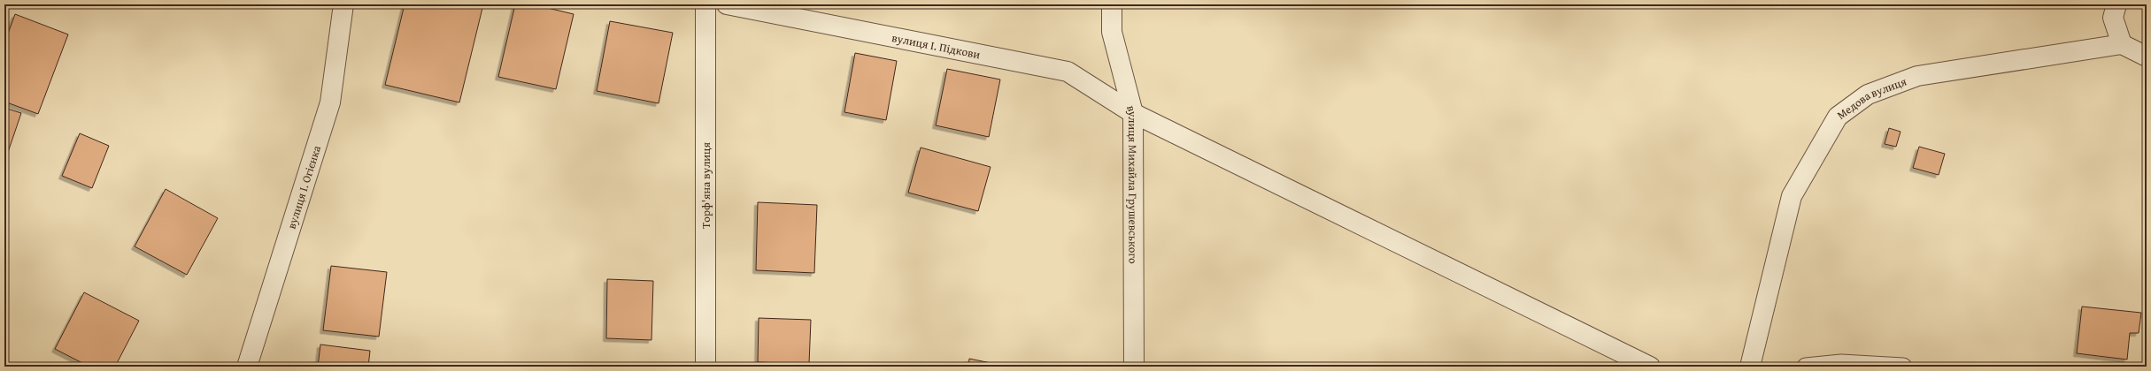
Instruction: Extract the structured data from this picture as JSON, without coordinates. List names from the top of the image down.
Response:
{
  "streets": {
    "street": [
      "вулиця І. Підкови",
      "Медова вулиця",
      "вулиця Михайла Грушевського",
      "Торф'яна вулиця",
      "вулиця І. Огієнка"
    ]
  },
  "crossings": [
    ["вулиця І. Підкови", "вулиця Михайла Грушевського"]
  ]
}
